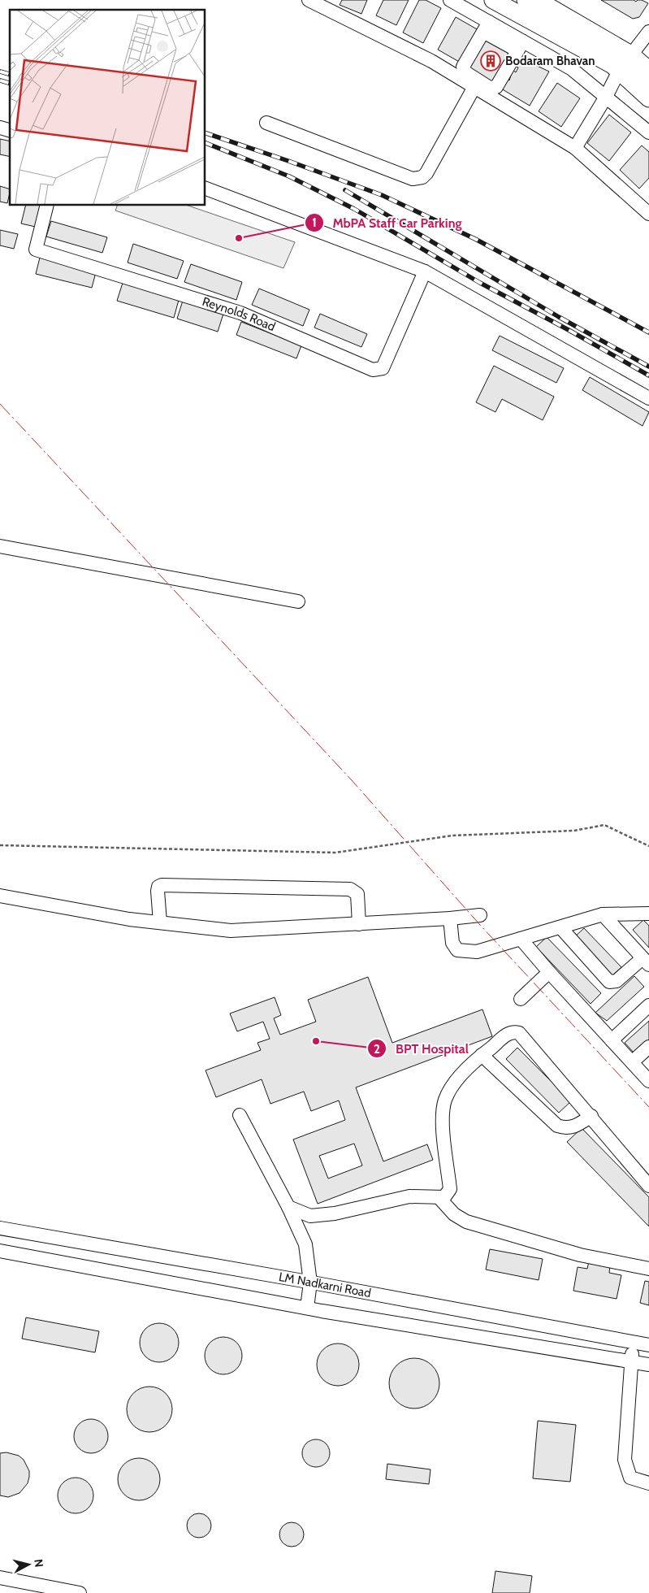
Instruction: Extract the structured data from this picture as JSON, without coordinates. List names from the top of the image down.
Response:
{
  "streets": {
    "street": ["Reynolds Road", "LM Nadkarni Road"]
  },
  "places": {
    "building": ["Bodaram Bhavan"],
    "other": ["MbPA Staff Car Parking", "BPT Hospital"]
  },
  "north": "right"
}
